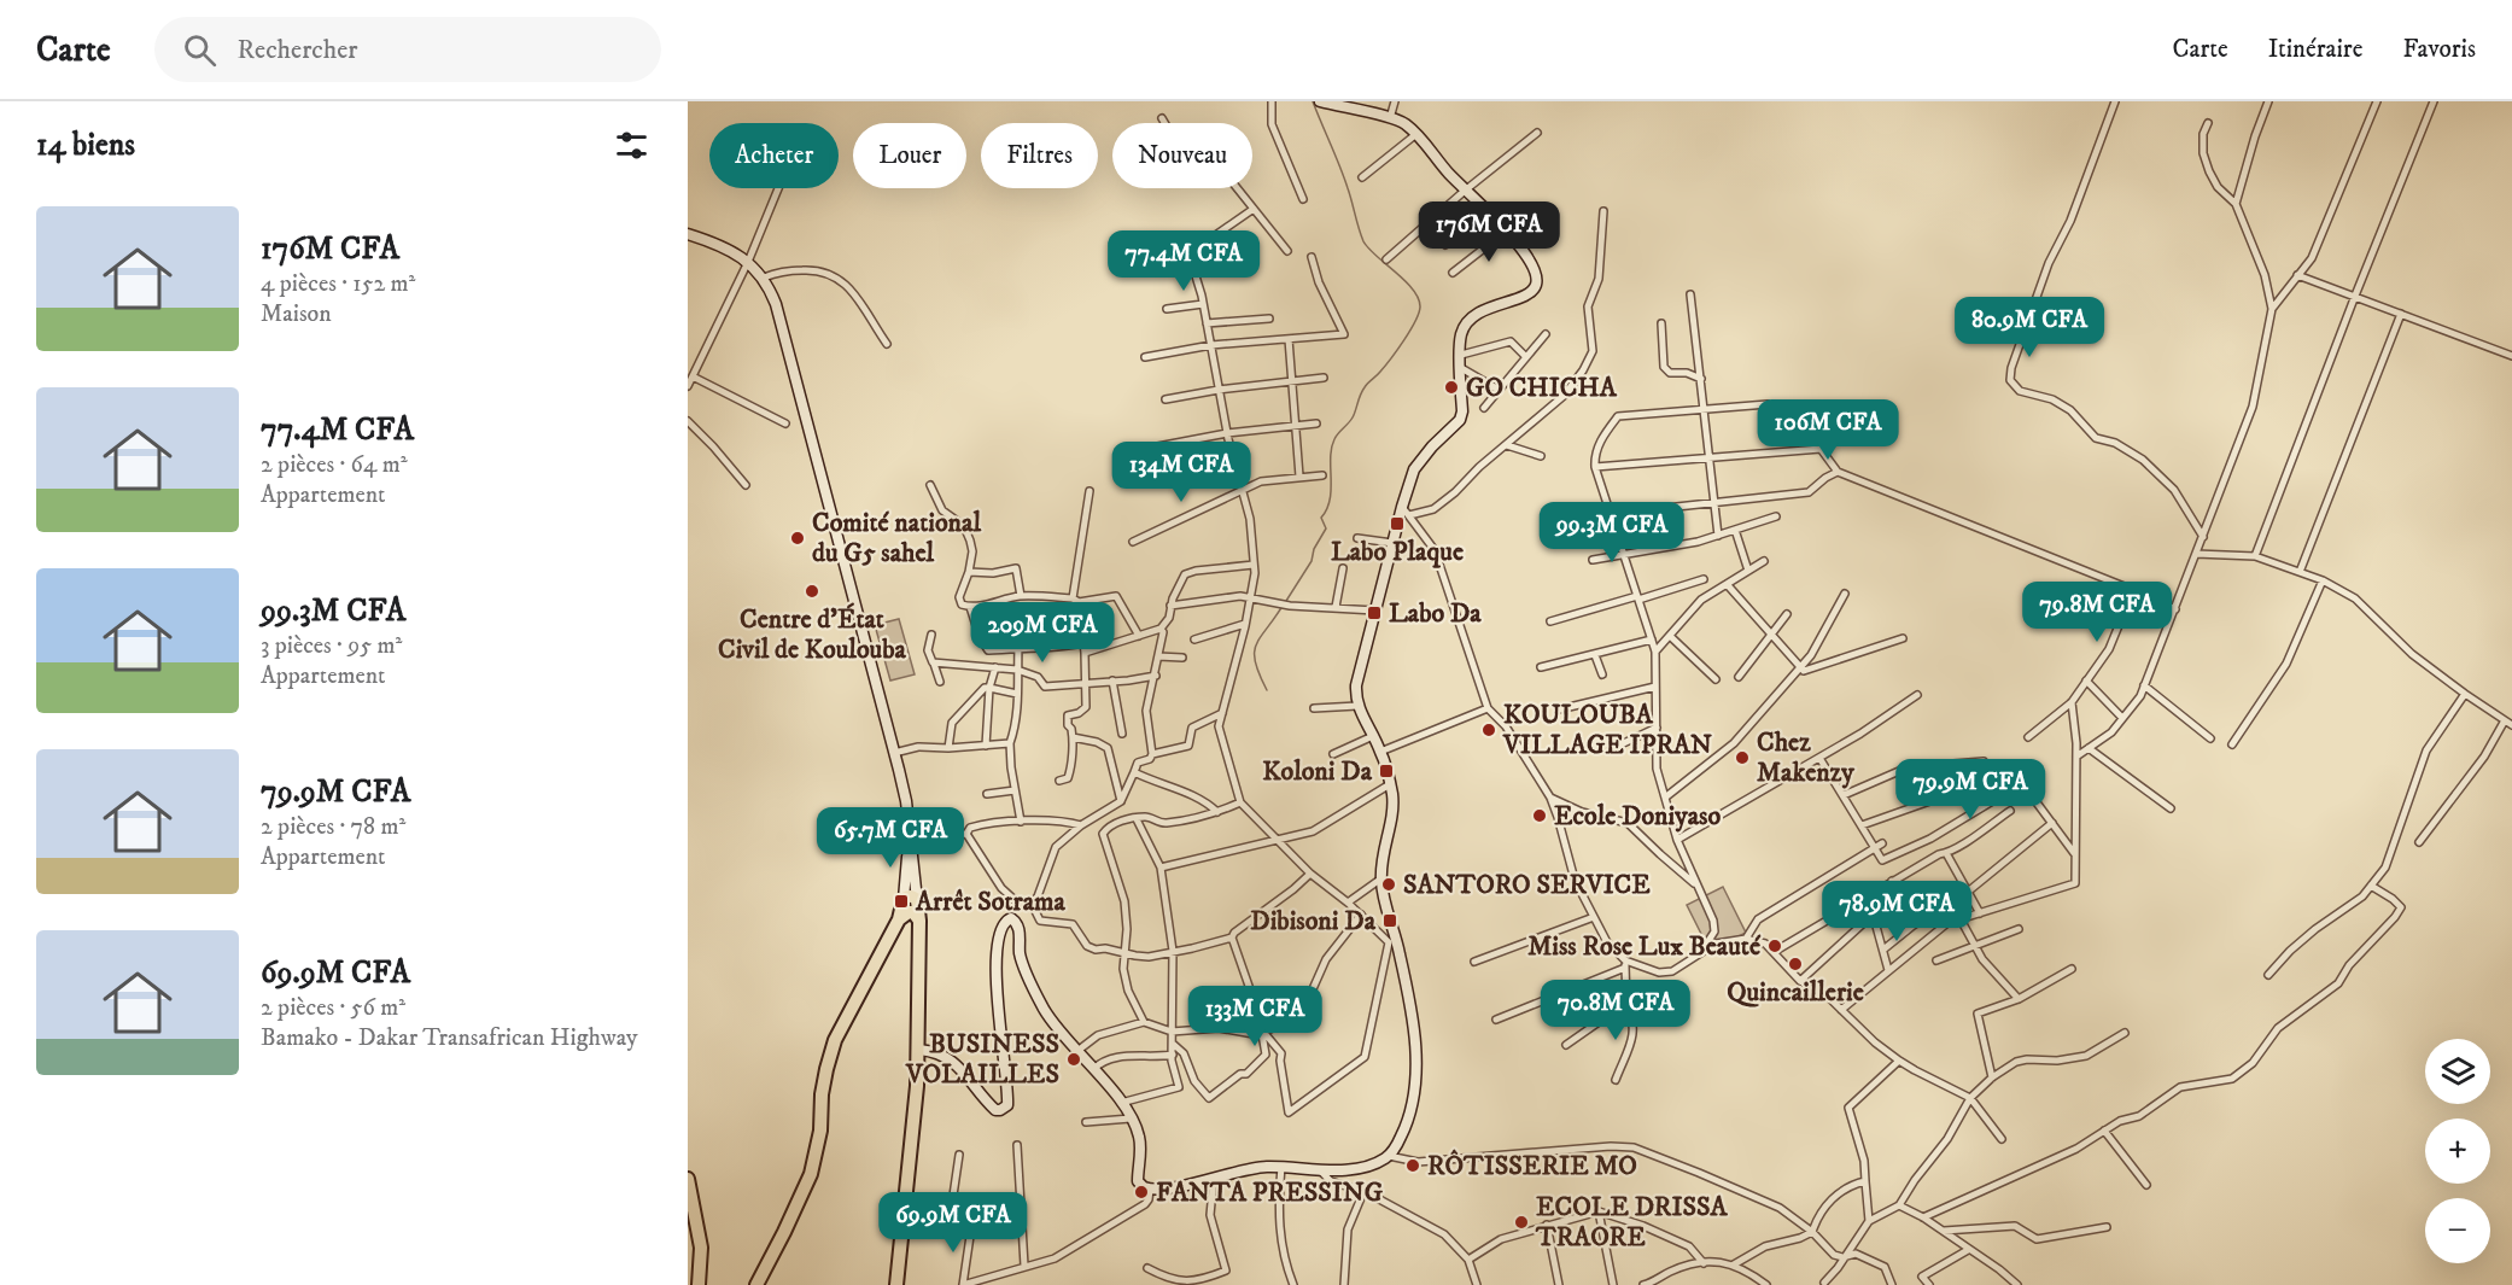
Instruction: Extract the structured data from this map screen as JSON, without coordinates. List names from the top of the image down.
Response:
{
  "places": {
    "other": [
      "GO CHICHA",
      "Comité national du G5 sahel",
      "Centre d'État Civil de Koulouba",
      "KOULOUBA VILLAGE IPRAN",
      "Chez Makenzy",
      "Ecole Doniyaso",
      "SANTORO SERVICE",
      "Miss Rose Lux Beauté",
      "Quincaillerie",
      "BUSINESS VOLAILLES",
      "RÔTISSERIE MO",
      "FANTA PRESSING",
      "ECOLE DRISSA TRAORE"
    ],
    "transit": [
      "Labo Plaque",
      "Labo Da",
      "Koloni Da",
      "Arrêt Sotrama",
      "Dibisoni Da"
    ]
  },
  "page": {
    "header": "Carte",
    "search": "Rechercher",
    "nav": ["Carte", "Itinéraire", "Favoris"],
    "heading": "14 biens",
    "chip": [
      "Acheter",
      "Louer",
      "Filtres",
      "Nouveau"
    ],
    "list": [
      {
        "name": "176M CFA",
        "note": "4 pièces · 152 m² · Maison"
      },
      {
        "name": "77.4M CFA",
        "note": "2 pièces · 64 m² · Appartement"
      },
      {
        "name": "99.3M CFA",
        "note": "3 pièces · 95 m² · Appartement"
      },
      {
        "name": "79.9M CFA",
        "note": "2 pièces · 78 m² · Appartement"
      },
      {
        "name": "69.9M CFA",
        "note": "2 pièces · 56 m² · Bamako - Dakar Transafrican Highway"
      }
    ],
    "price": [
      "176M CFA",
      "77.4M CFA",
      "80.9M CFA",
      "106M CFA",
      "134M CFA",
      "99.3M CFA",
      "79.8M CFA",
      "209M CFA",
      "79.9M CFA",
      "65.7M CFA",
      "78.9M CFA",
      "70.8M CFA",
      "133M CFA",
      "69.9M CFA"
    ],
    "map_buttons": ["+", "−"]
  }
}
